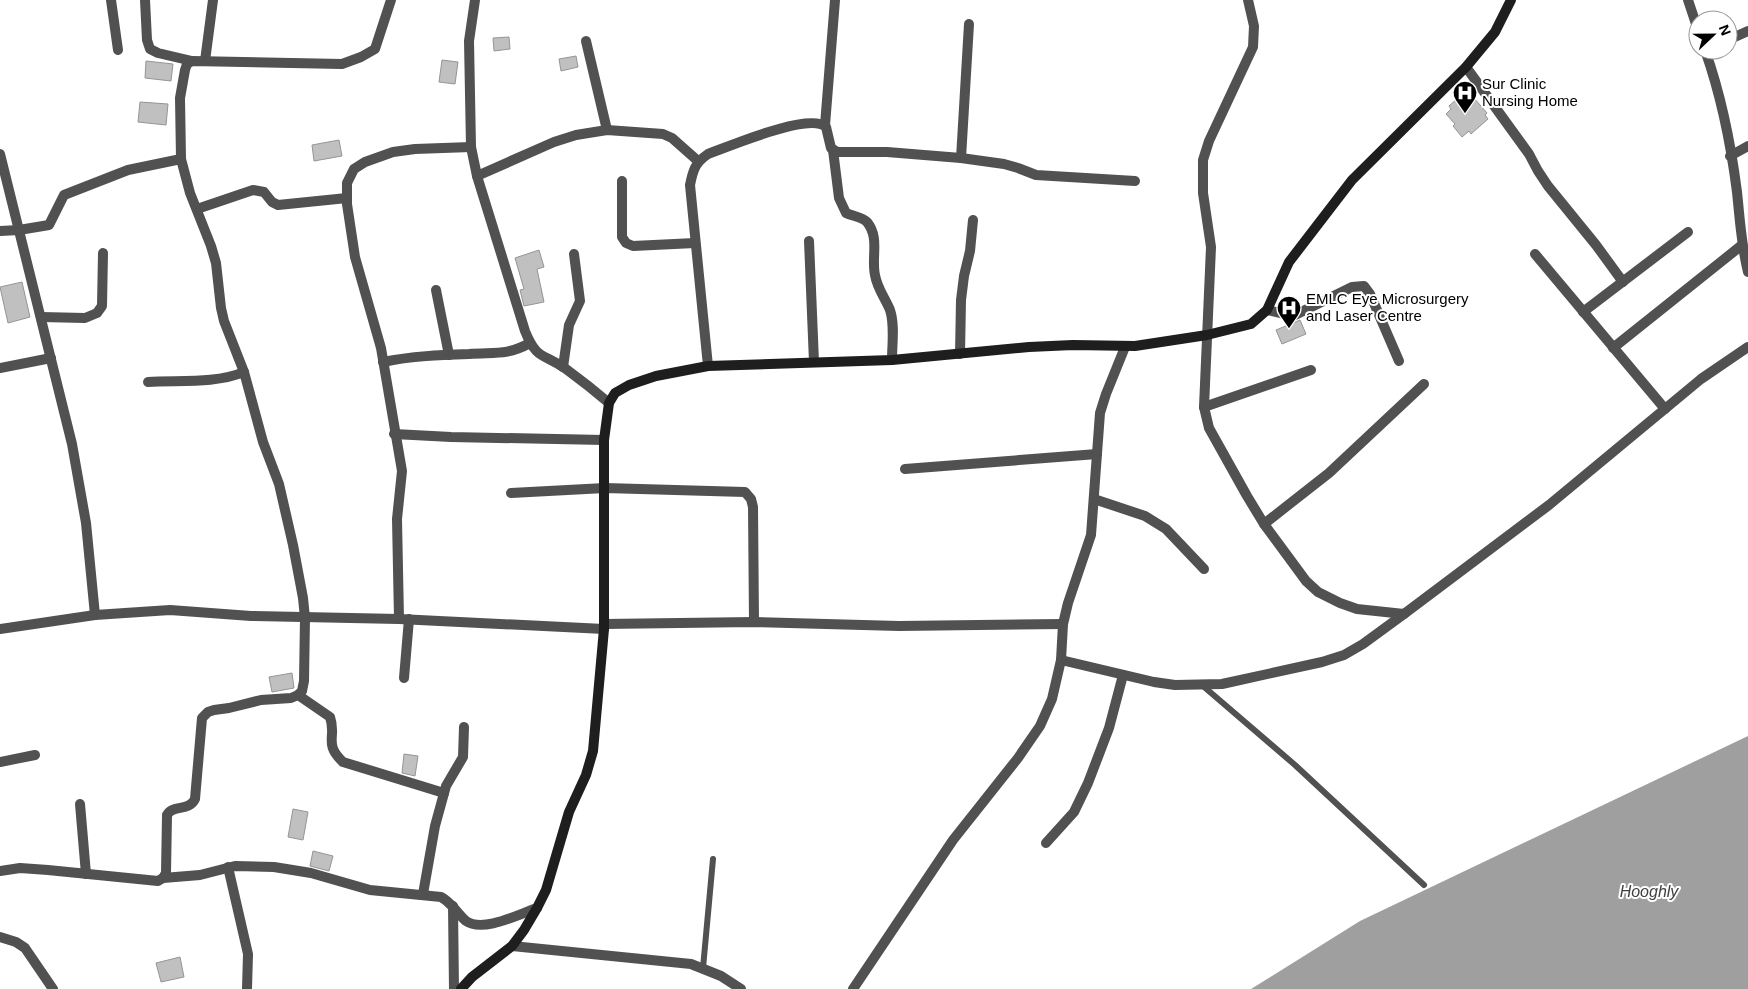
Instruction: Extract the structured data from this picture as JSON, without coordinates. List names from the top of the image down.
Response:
{
  "water": ["Hooghly"],
  "places": {
    "hospital": ["Sur Clinic Nursing Home", "EMLC Eye Microsurgery and Laser Centre"]
  },
  "north": "right"
}
